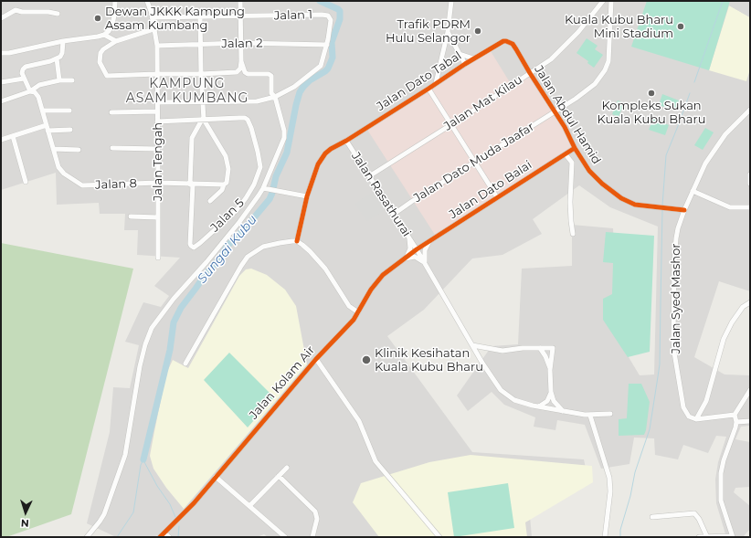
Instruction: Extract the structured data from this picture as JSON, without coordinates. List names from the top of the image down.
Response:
{
  "streets": {
    "street": [
      "Jalan 1",
      "Jalan 2",
      "Jalan Dato Tabal",
      "Jalan Mat Kilau",
      "Jalan Abdul Hamid",
      "Jalan Tengah",
      "Jalan Dato Muda Jaafar",
      "Jalan 8",
      "Jalan Dato Balai",
      "Jalan Rasathurai",
      "Jalan 5",
      "Jalan Syed Mashor",
      "Jalan Kolam Air"
    ]
  },
  "crossings": [
    ["Jalan 1", "Jalan 2"],
    ["Jalan 1", "Jalan Tengah"],
    ["Jalan 2", "Jalan Tengah"],
    ["Jalan Dato Tabal", "Jalan Abdul Hamid"],
    ["Jalan Dato Tabal", "Jalan Rasathurai"],
    ["Jalan Mat Kilau", "Jalan Abdul Hamid"],
    ["Jalan Mat Kilau", "Jalan Rasathurai"],
    ["Jalan Abdul Hamid", "Jalan Dato Muda Jaafar"],
    ["Jalan Abdul Hamid", "Jalan Dato Balai"],
    ["Jalan Abdul Hamid", "Jalan Syed Mashor"],
    ["Jalan Tengah", "Jalan 8"],
    ["Jalan Tengah", "Jalan 5"],
    ["Jalan Dato Muda Jaafar", "Jalan Rasathurai"],
    ["Jalan 8", "Jalan 5"],
    ["Jalan Dato Balai", "Jalan Rasathurai"],
    ["Jalan Dato Balai", "Jalan Kolam Air"],
    ["Jalan Rasathurai", "Jalan Kolam Air"]
  ],
  "districts": ["KAMPUNG ASAM KUMBANG"],
  "water": ["Sungai Kubu"],
  "places": [
    "Dewan JKKK Kampung Assam Kumbang",
    "Kuala Kubu Bharu Mini Stadium",
    "Trafik PDRM Hulu Selangor",
    "Kompleks Sukan Kuala Kubu Bharu",
    "Klinik Kesihatan Kuala Kubu Bharu"
  ],
  "north": "bottom"
}
